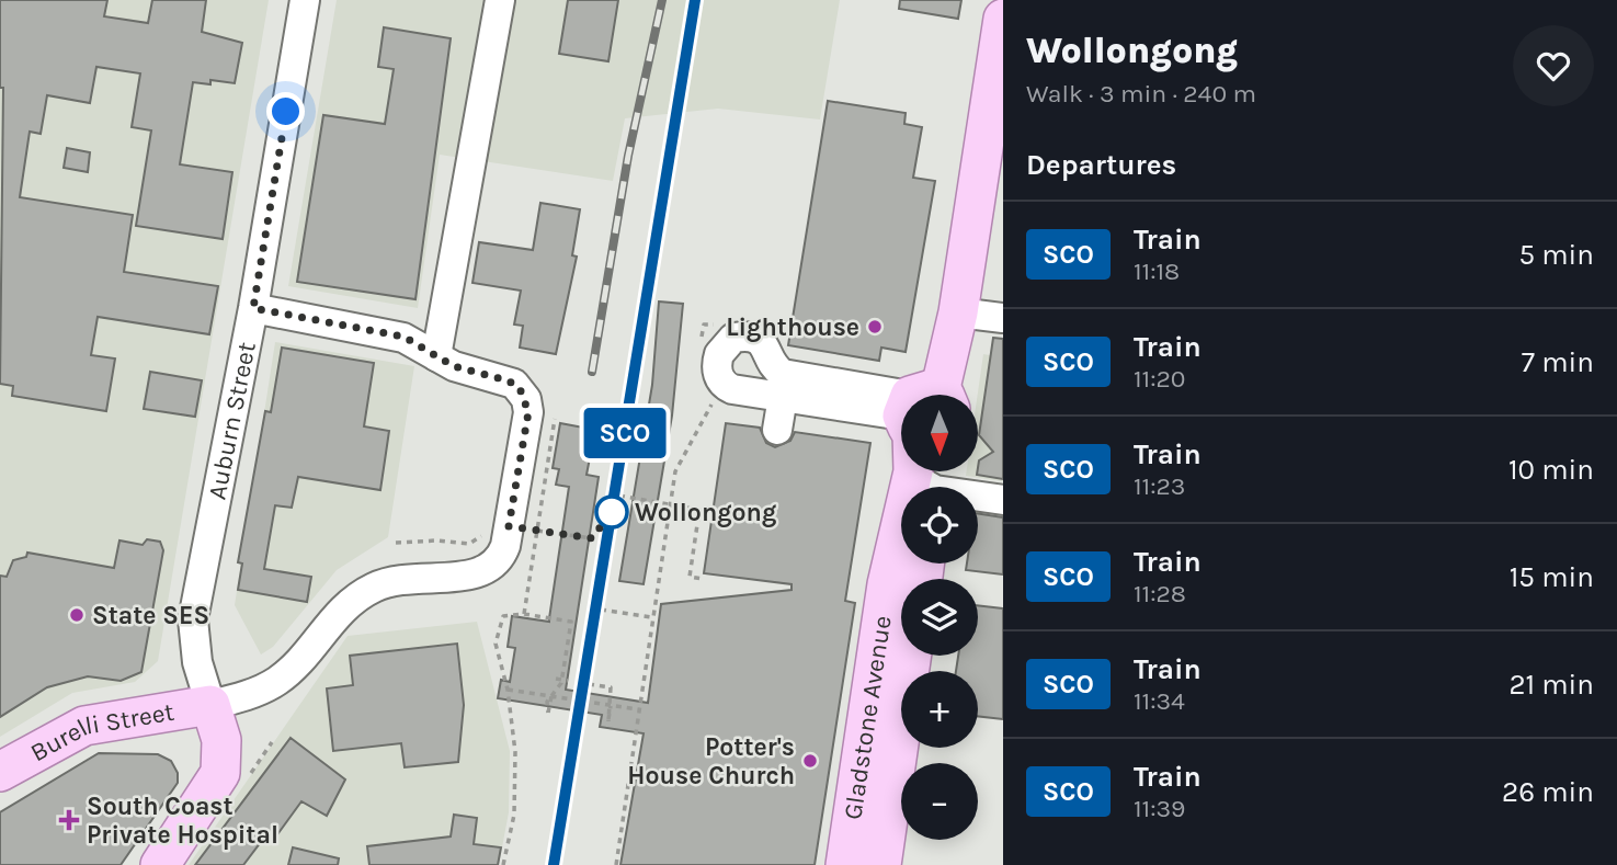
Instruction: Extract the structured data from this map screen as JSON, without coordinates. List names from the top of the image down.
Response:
{
  "streets": {
    "main road": ["Gladstone Avenue", "Burelli Street"],
    "street": ["Auburn Street"]
  },
  "crossings": [
    ["Auburn Street", "Burelli Street"]
  ],
  "places": {
    "other": [
      "Lighthouse",
      "Wollongong",
      "State SES",
      "Potter's House Church"
    ],
    "health": ["South Coast Private Hospital"]
  },
  "north": "bottom",
  "page": {
    "on_map": "SCO",
    "heading": [
      ["Wollongong", "Walk · 3 min · 240 m"],
      "Departures"
    ],
    "list": [
      {
        "mark": "SCO",
        "name": "Train",
        "note": "11:18",
        "value": "5 min"
      },
      {
        "mark": "SCO",
        "name": "Train",
        "note": "11:20",
        "value": "7 min"
      },
      {
        "mark": "SCO",
        "name": "Train",
        "note": "11:23",
        "value": "10 min"
      },
      {
        "mark": "SCO",
        "name": "Train",
        "note": "11:28",
        "value": "15 min"
      },
      {
        "mark": "SCO",
        "name": "Train",
        "note": "11:34",
        "value": "21 min"
      },
      {
        "mark": "SCO",
        "name": "Train",
        "note": "11:39",
        "value": "26 min"
      }
    ],
    "map_buttons": ["+", "−"]
  }
}
